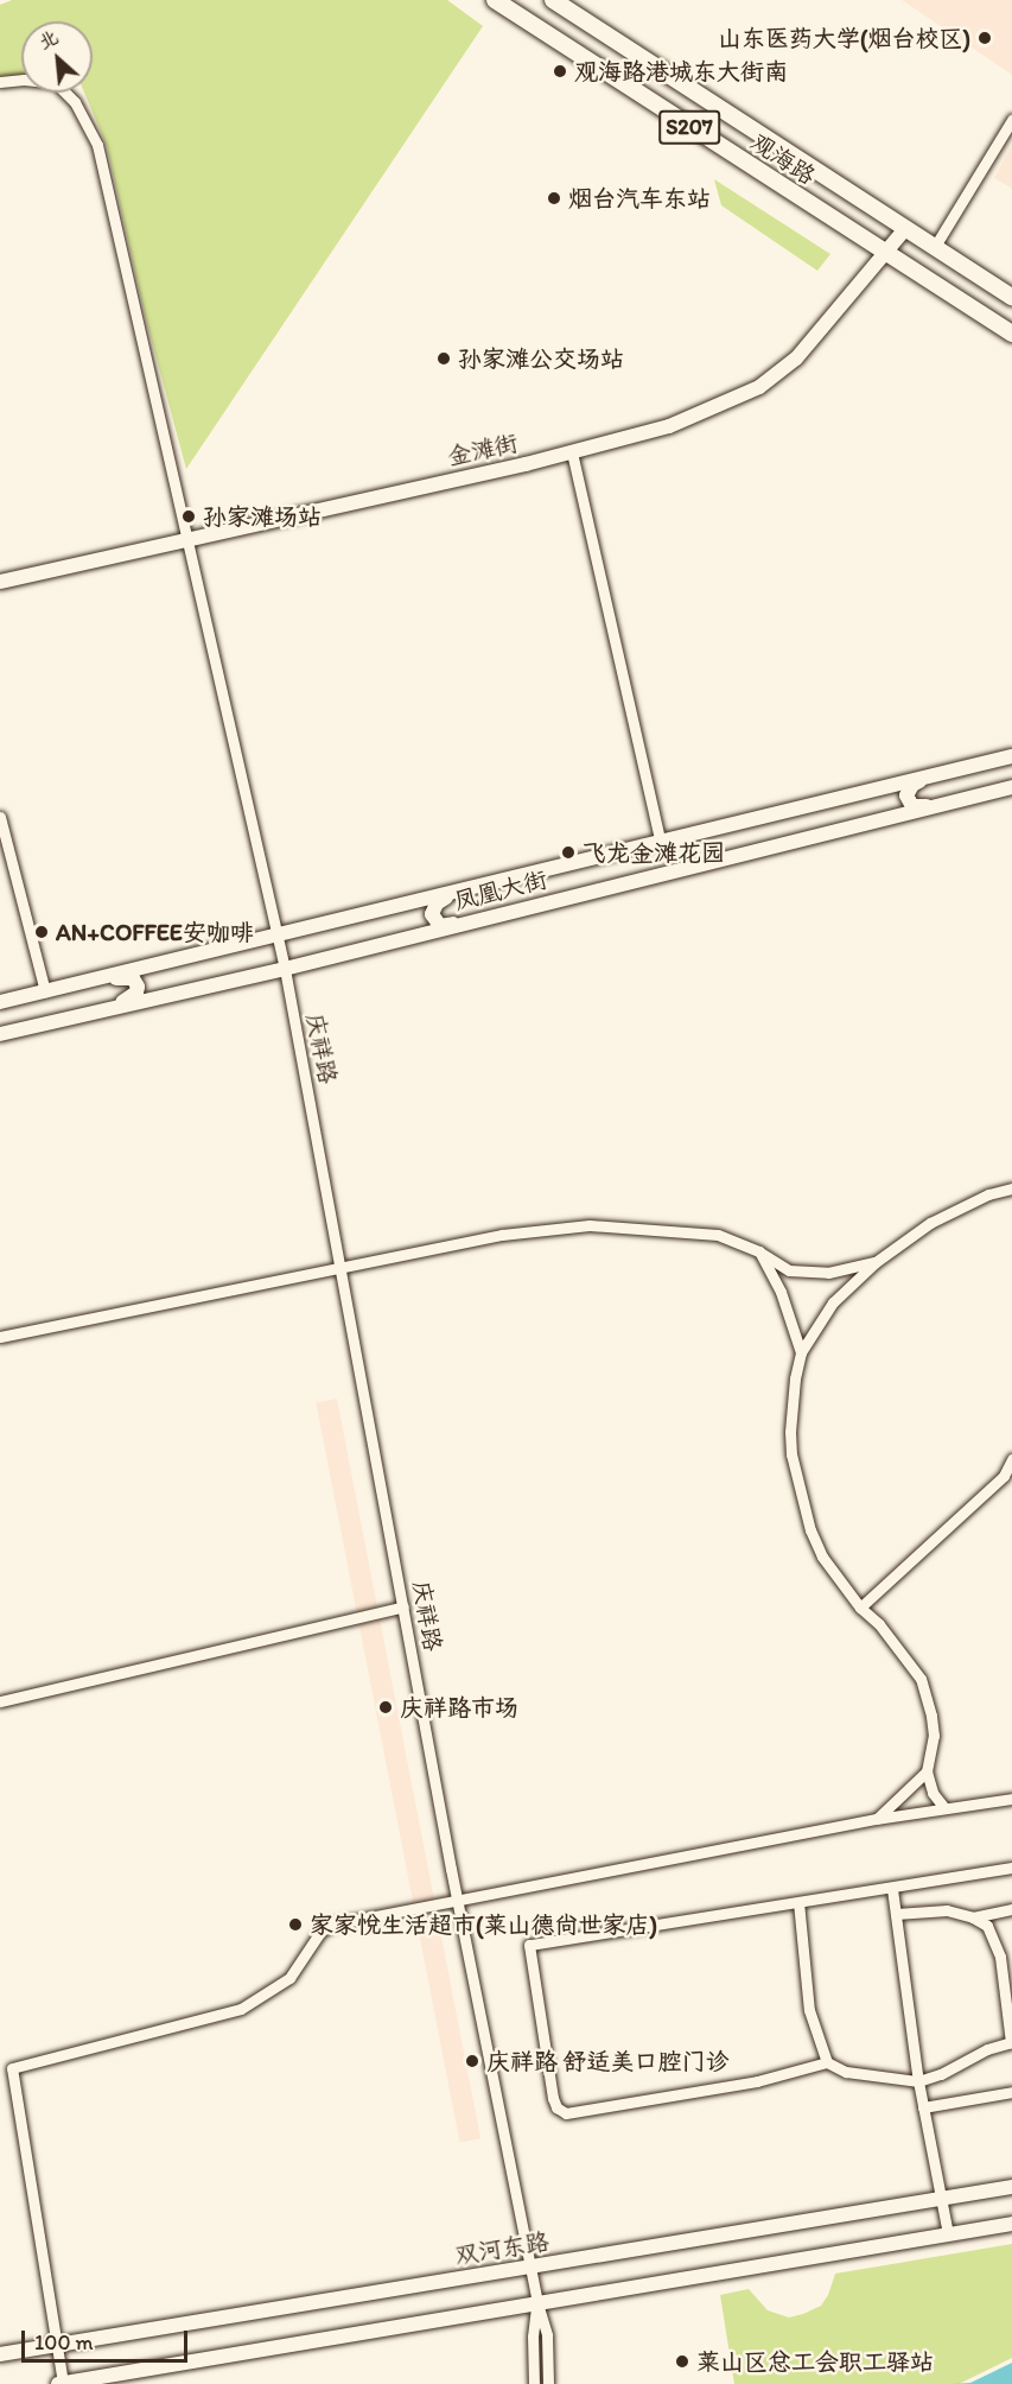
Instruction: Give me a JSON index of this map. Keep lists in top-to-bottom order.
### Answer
{
  "streets": {
    "main road": ["S207", "观海路"],
    "street": [
      "金滩街",
      "凤凰大街",
      "庆祥路",
      "双河东路"
    ]
  },
  "crossings": [
    ["观海路", "金滩街"],
    ["金滩街", "庆祥路"],
    ["凤凰大街", "庆祥路"],
    ["庆祥路", "双河东路"]
  ],
  "places": [
    "山东医药大学(烟台校区)",
    "观海路港城东大街南",
    "烟台汽车东站",
    "孙家滩公交场站",
    "孙家滩场站",
    "飞龙金滩花园",
    "AN+COFFEE安咖啡",
    "庆祥路市场",
    "家家悦生活超市(莱山德尚世家店)",
    "庆祥路 舒适美口腔门诊",
    "莱山区总工会职工驿站"
  ],
  "scale_bar": "100 m",
  "north": "top left"
}
